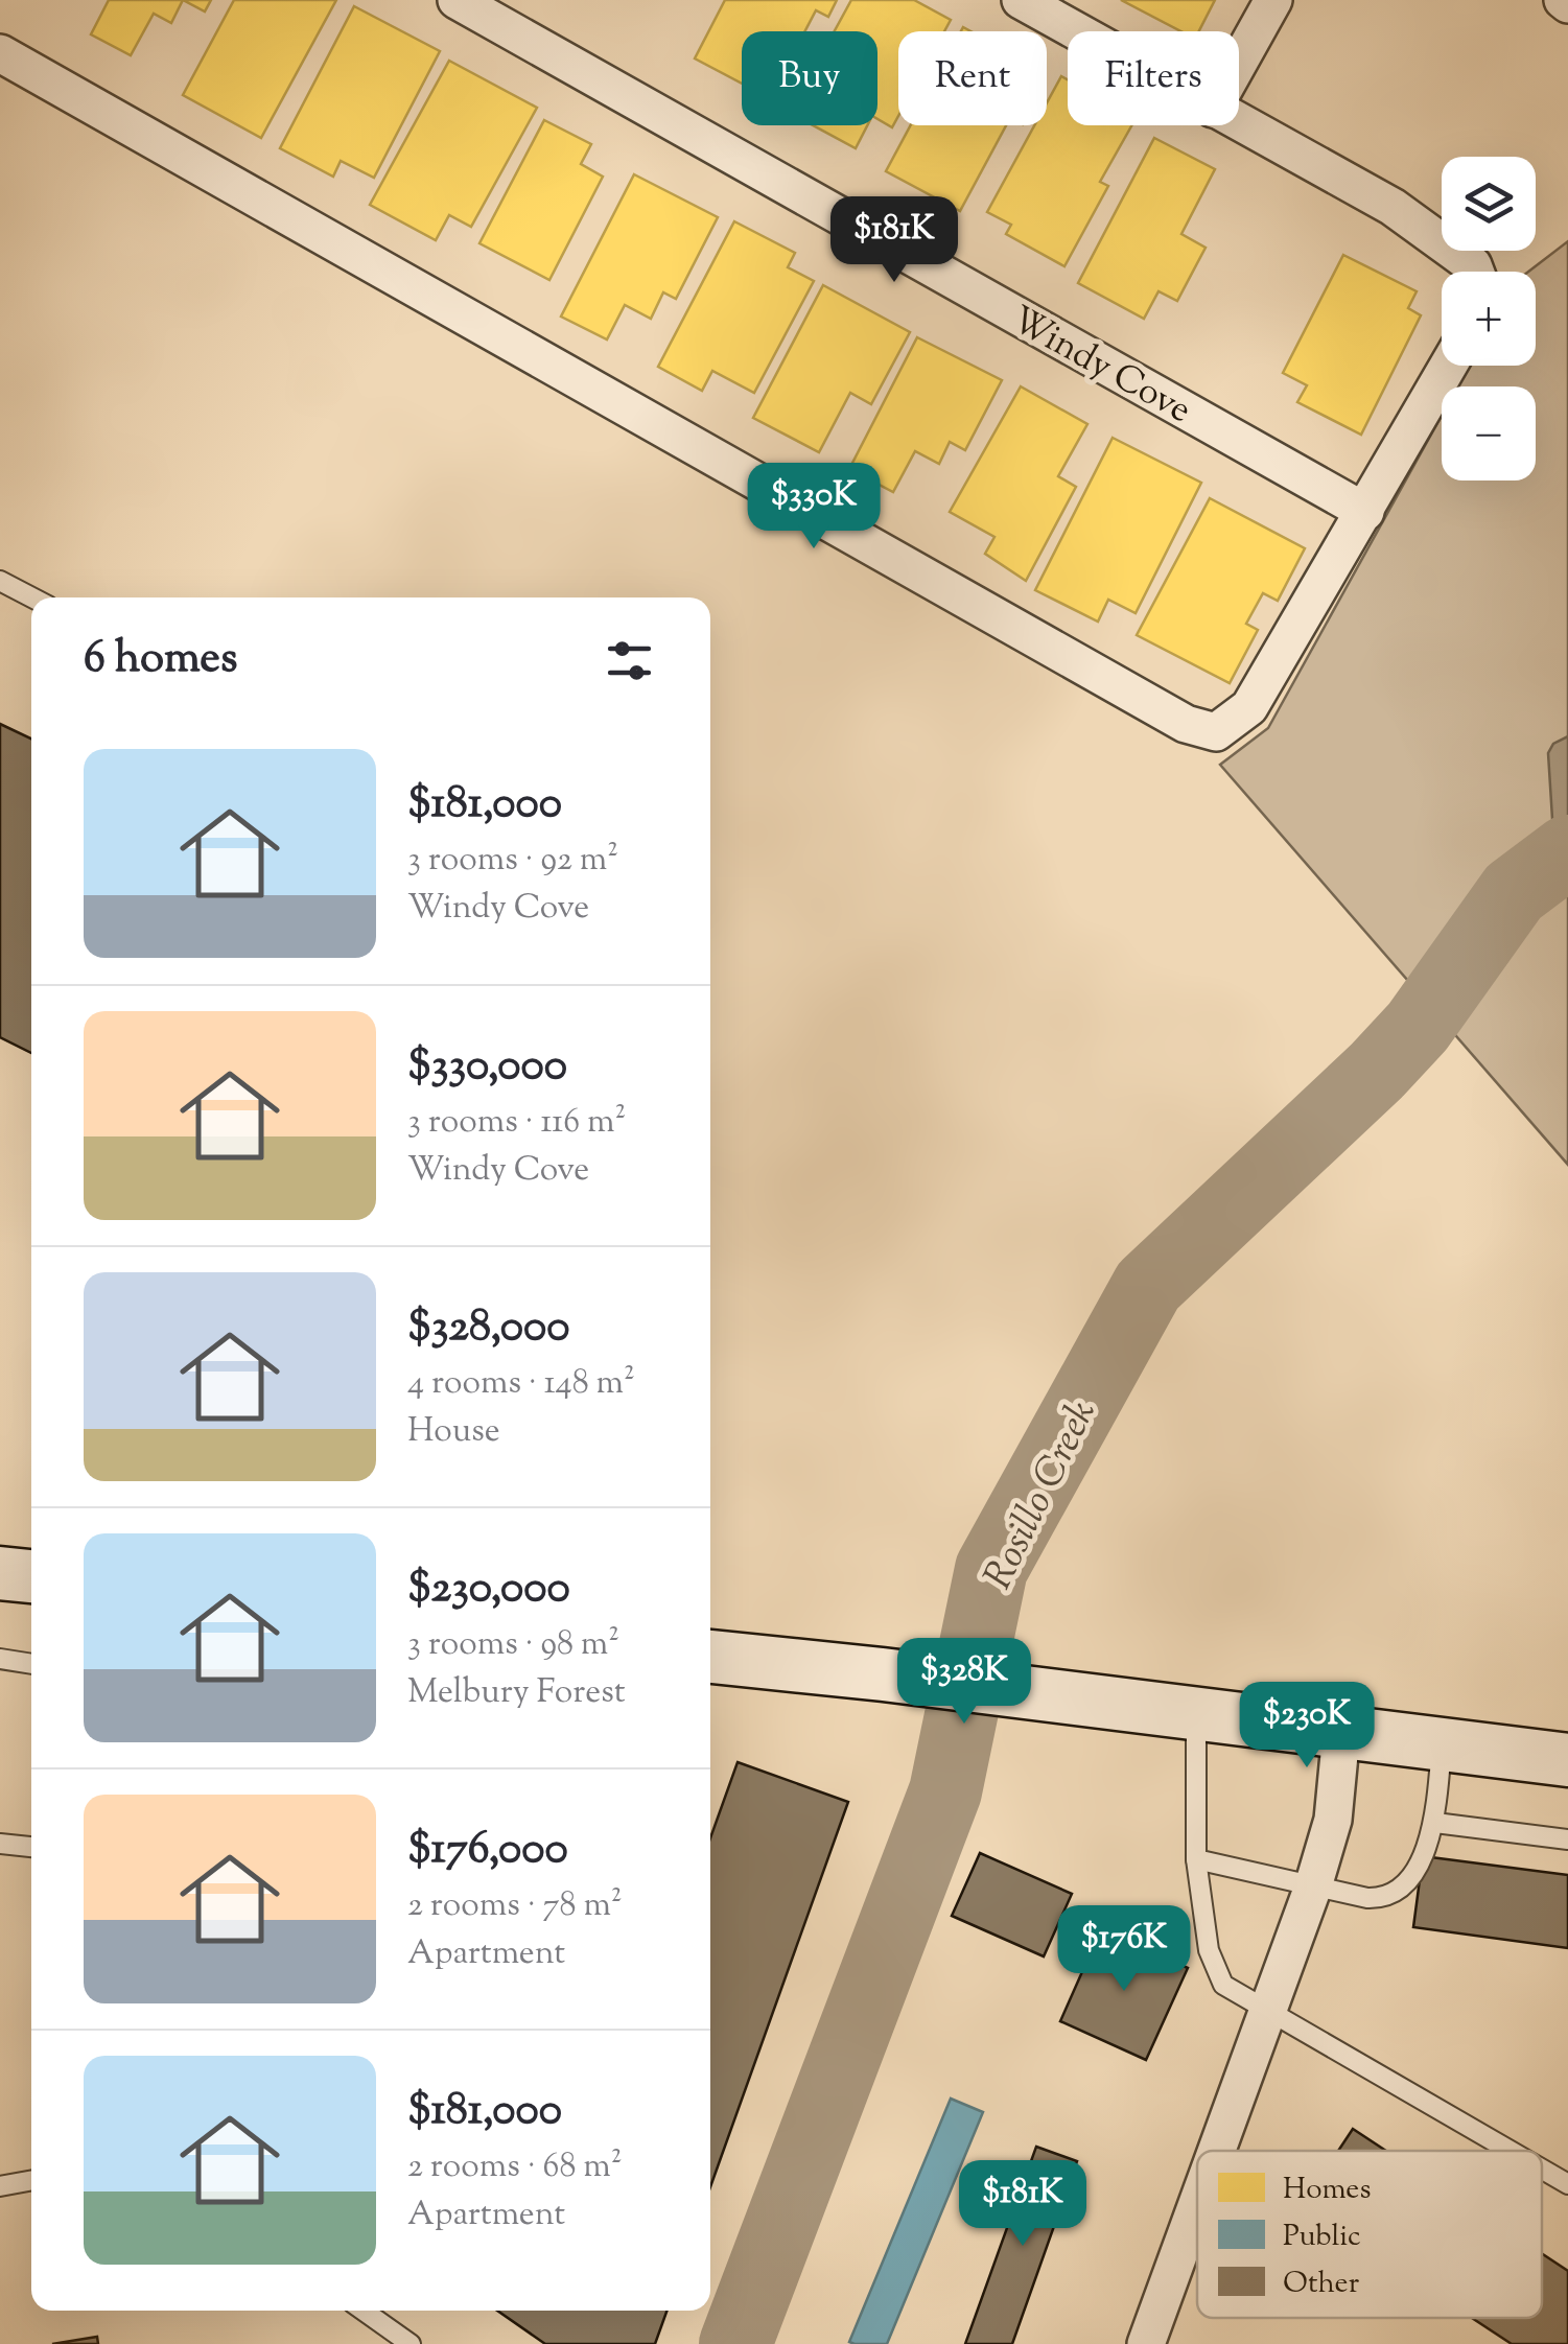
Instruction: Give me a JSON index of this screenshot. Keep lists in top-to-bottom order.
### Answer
{
  "streets": {
    "street": ["Windy Cove"]
  },
  "water": ["Rosillo Creek"],
  "legend": ["Homes", "Public", "Other"],
  "page": {
    "chip": ["Buy", "Rent", "Filters"],
    "map_buttons": ["+", "−"],
    "price": [
      "$181K",
      "$330K",
      "$328K",
      "$230K",
      "$176K",
      "$181K"
    ],
    "heading": "6 homes",
    "list": [
      {
        "name": "$181,000",
        "note": "3 rooms · 92 m² · Windy Cove"
      },
      {
        "name": "$330,000",
        "note": "3 rooms · 116 m² · Windy Cove"
      },
      {
        "name": "$328,000",
        "note": "4 rooms · 148 m² · House"
      },
      {
        "name": "$230,000",
        "note": "3 rooms · 98 m² · Melbury Forest"
      },
      {
        "name": "$176,000",
        "note": "2 rooms · 78 m² · Apartment"
      },
      {
        "name": "$181,000",
        "note": "2 rooms · 68 m² · Apartment"
      }
    ]
  }
}
